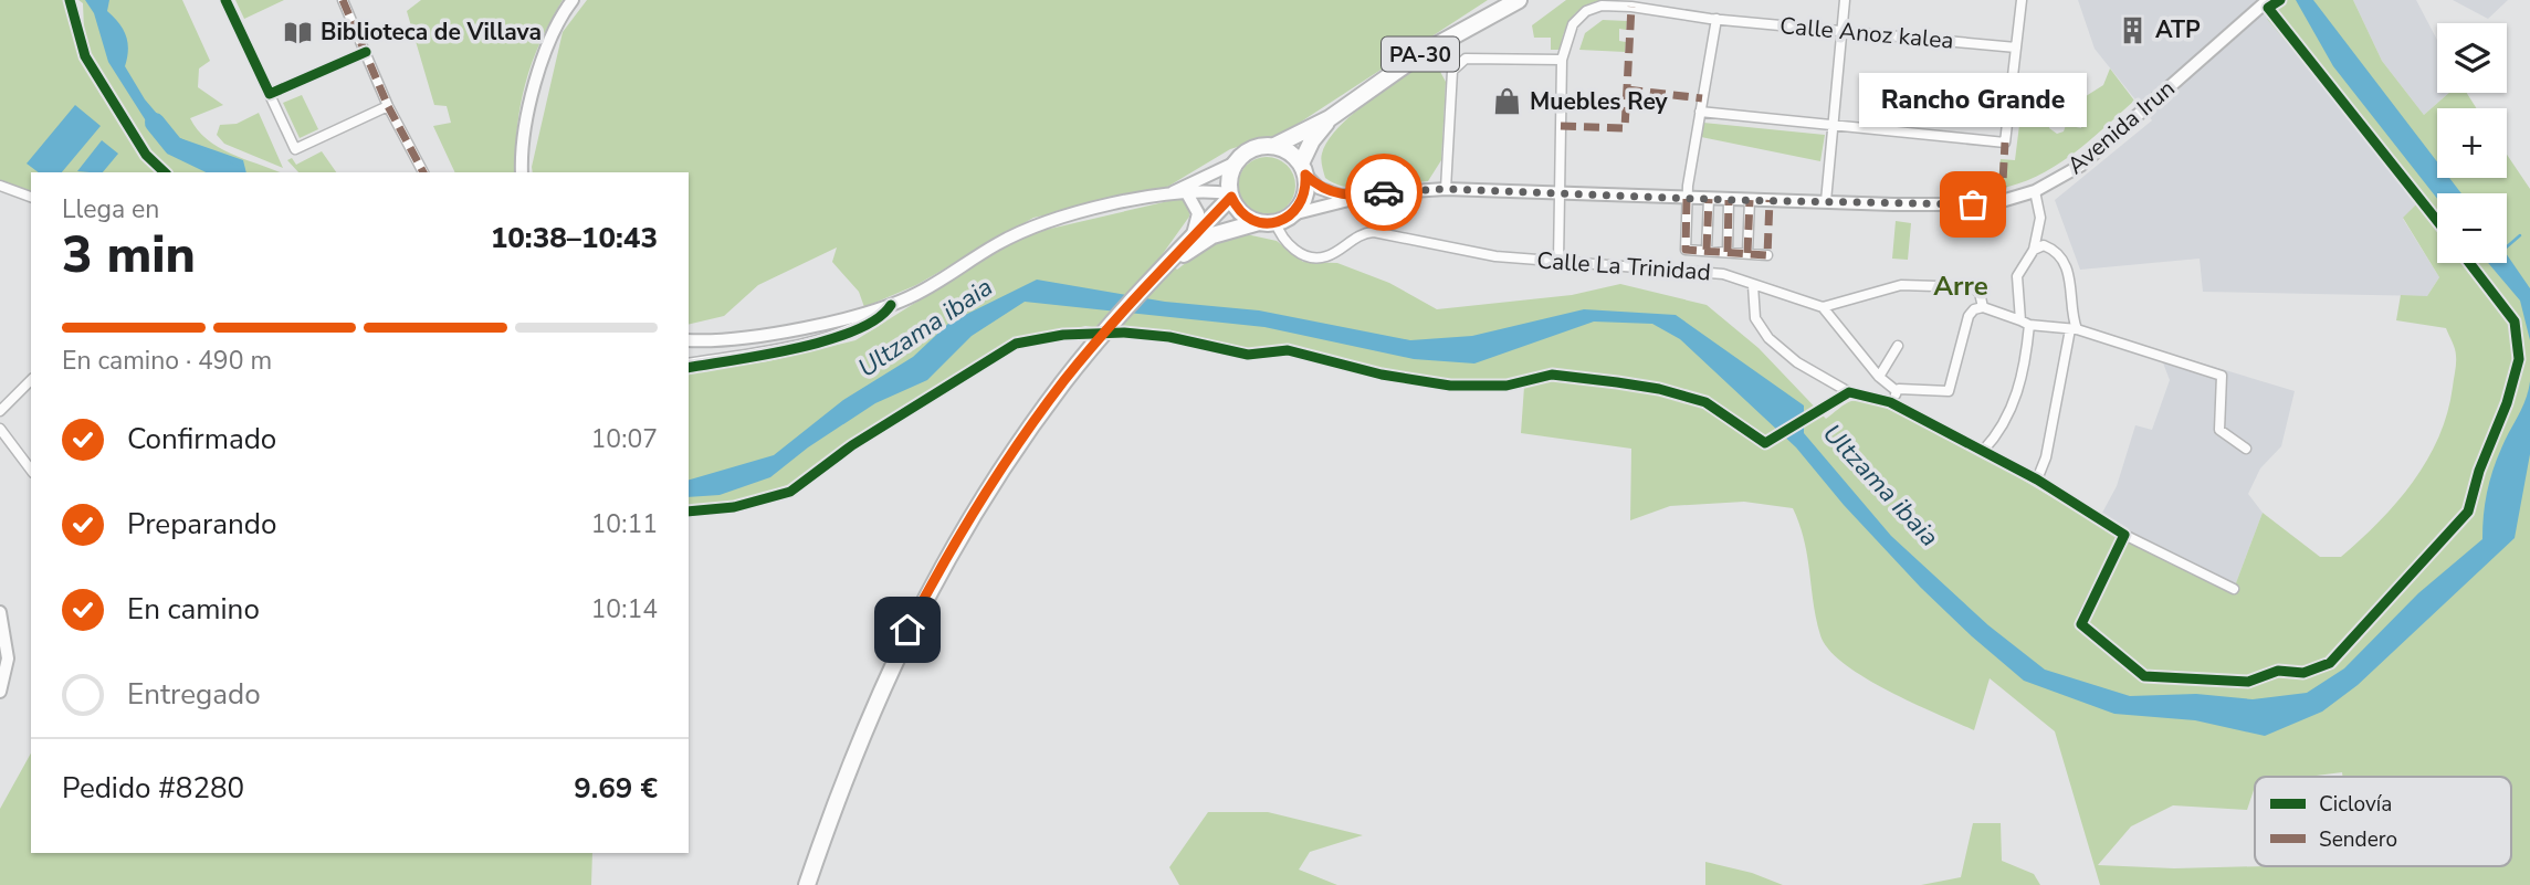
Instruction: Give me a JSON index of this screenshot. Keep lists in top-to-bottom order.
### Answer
{
  "streets": {
    "highway": ["PA-30"],
    "street": ["Calle Anoz kalea", "Avenida Irun", "Calle La Trinidad"]
  },
  "crossings": [
    ["Calle Anoz kalea", "Avenida Irun"],
    ["Calle Anoz kalea", "Calle La Trinidad"],
    ["PA-30", "Calle La Trinidad"]
  ],
  "districts": ["Arre"],
  "water": ["Ultzama ibaia"],
  "places": {
    "building": ["ATP"],
    "library": ["Biblioteca de Villava"],
    "shop": ["Muebles Rey"],
    "other": ["Rancho Grande"]
  },
  "legend": ["Ciclovía", "Sendero"],
  "page": {
    "map_buttons": ["+", "−"],
    "bubble": "Rancho Grande",
    "heading": ["3 min", "Llega en", "10:38–10:43"],
    "panel": ["Pedido #8280", "9.69 €"],
    "bar": "En camino · 490 m",
    "list": [
      ["Confirmado", "10:07"],
      ["Preparando", "10:11"],
      ["En camino", "10:14"],
      "Entregado"
    ]
  }
}
